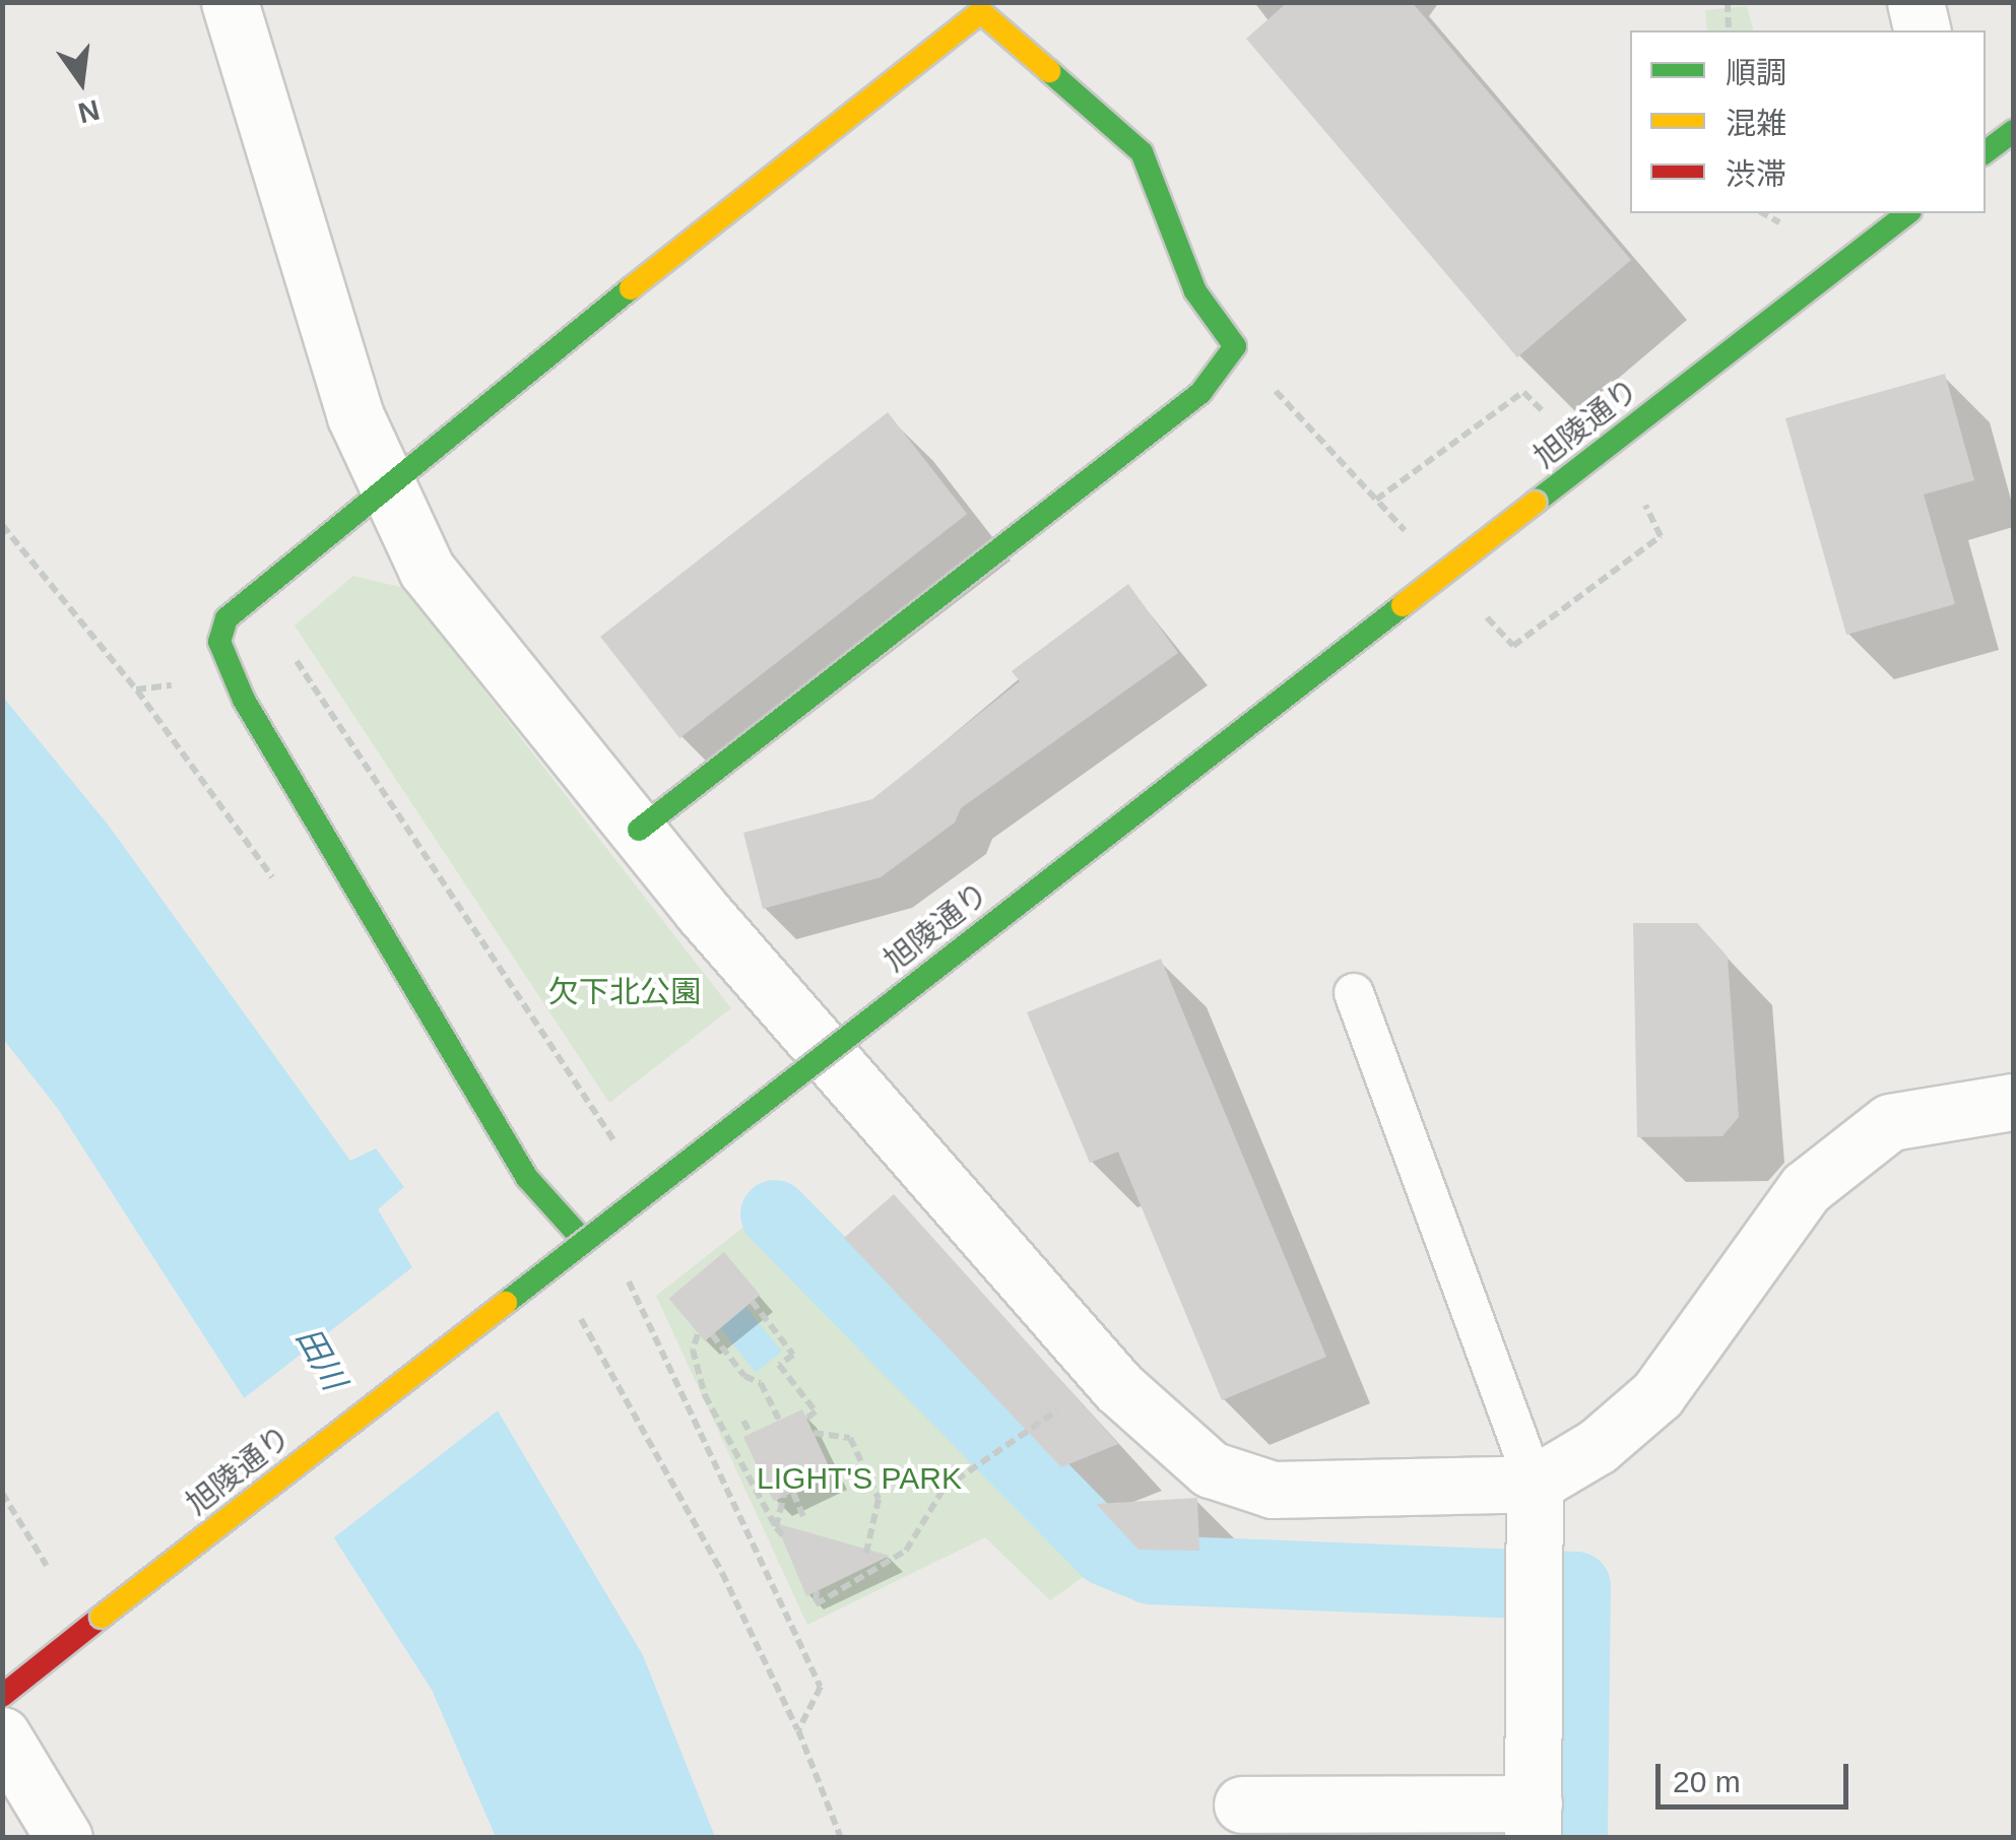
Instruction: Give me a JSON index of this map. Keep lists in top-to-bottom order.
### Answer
{
  "streets": {
    "street": ["旭陵通り"]
  },
  "water": ["田川"],
  "parks": ["欠下北公園", "LIGHT'S PARK"],
  "legend": ["順調", "混雑", "渋滞"],
  "scale_bar": "20 m",
  "north": "bottom"
}
